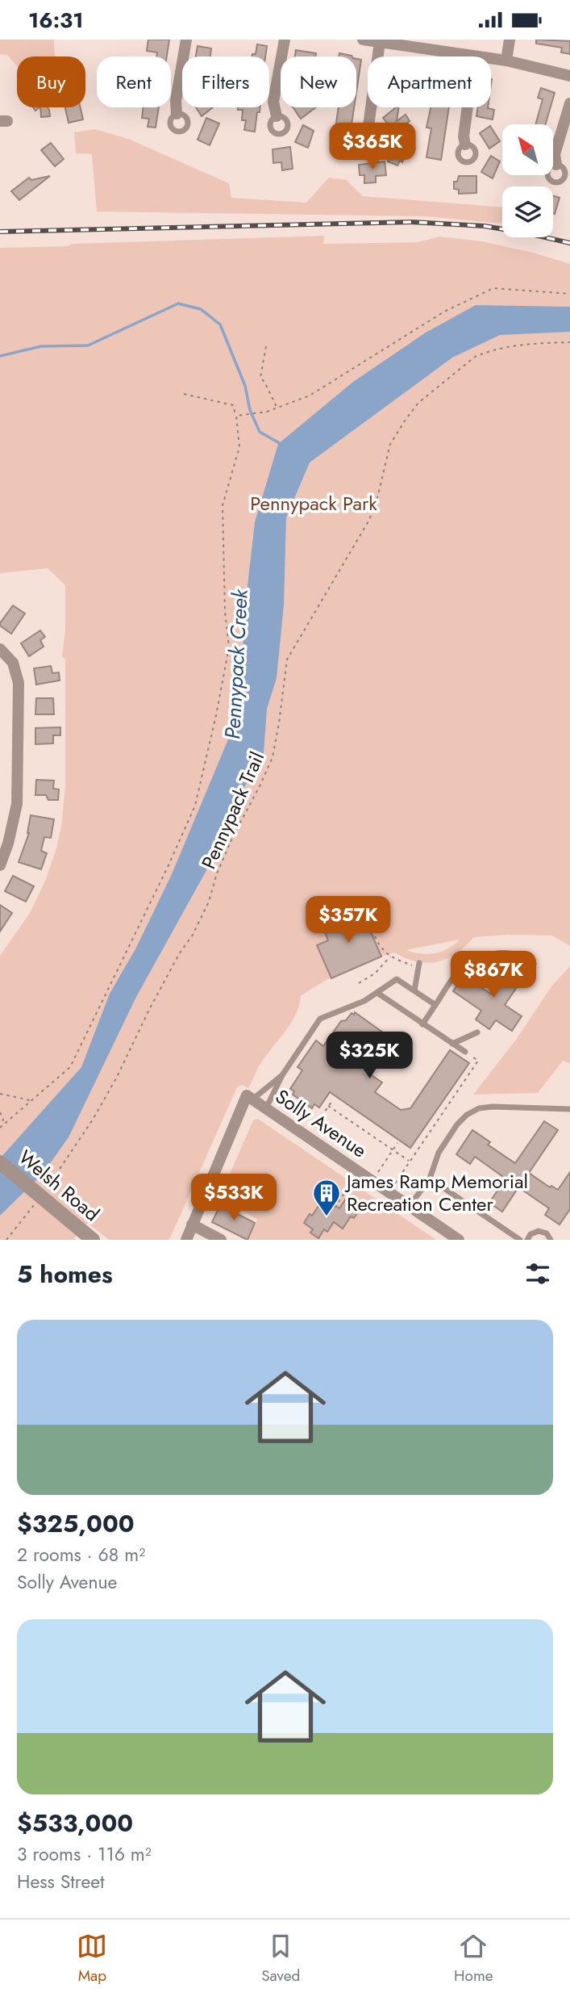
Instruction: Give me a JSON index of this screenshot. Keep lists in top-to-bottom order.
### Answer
{
  "streets": {
    "street": ["Solly Avenue", "Welsh Road"],
    "path": ["Pennypack Trail"]
  },
  "water": ["Pennypack Creek"],
  "parks": ["Pennypack Park"],
  "places": {
    "building": ["James Ramp Memorial Recreation Center"]
  },
  "north": "top left",
  "page": {
    "status": "16:31",
    "chip": [
      "Buy",
      "Rent",
      "Filters",
      "New",
      "Apartment"
    ],
    "price": [
      "$365K",
      "$357K",
      "$867K",
      "$325K",
      "$533K"
    ],
    "heading": "5 homes",
    "list": [
      {
        "name": "$325,000",
        "note": "2 rooms · 68 m² · Solly Avenue"
      },
      {
        "name": "$533,000",
        "note": "3 rooms · 116 m² · Hess Street"
      }
    ],
    "tabs": ["Map", "Saved", "Home"]
  }
}
